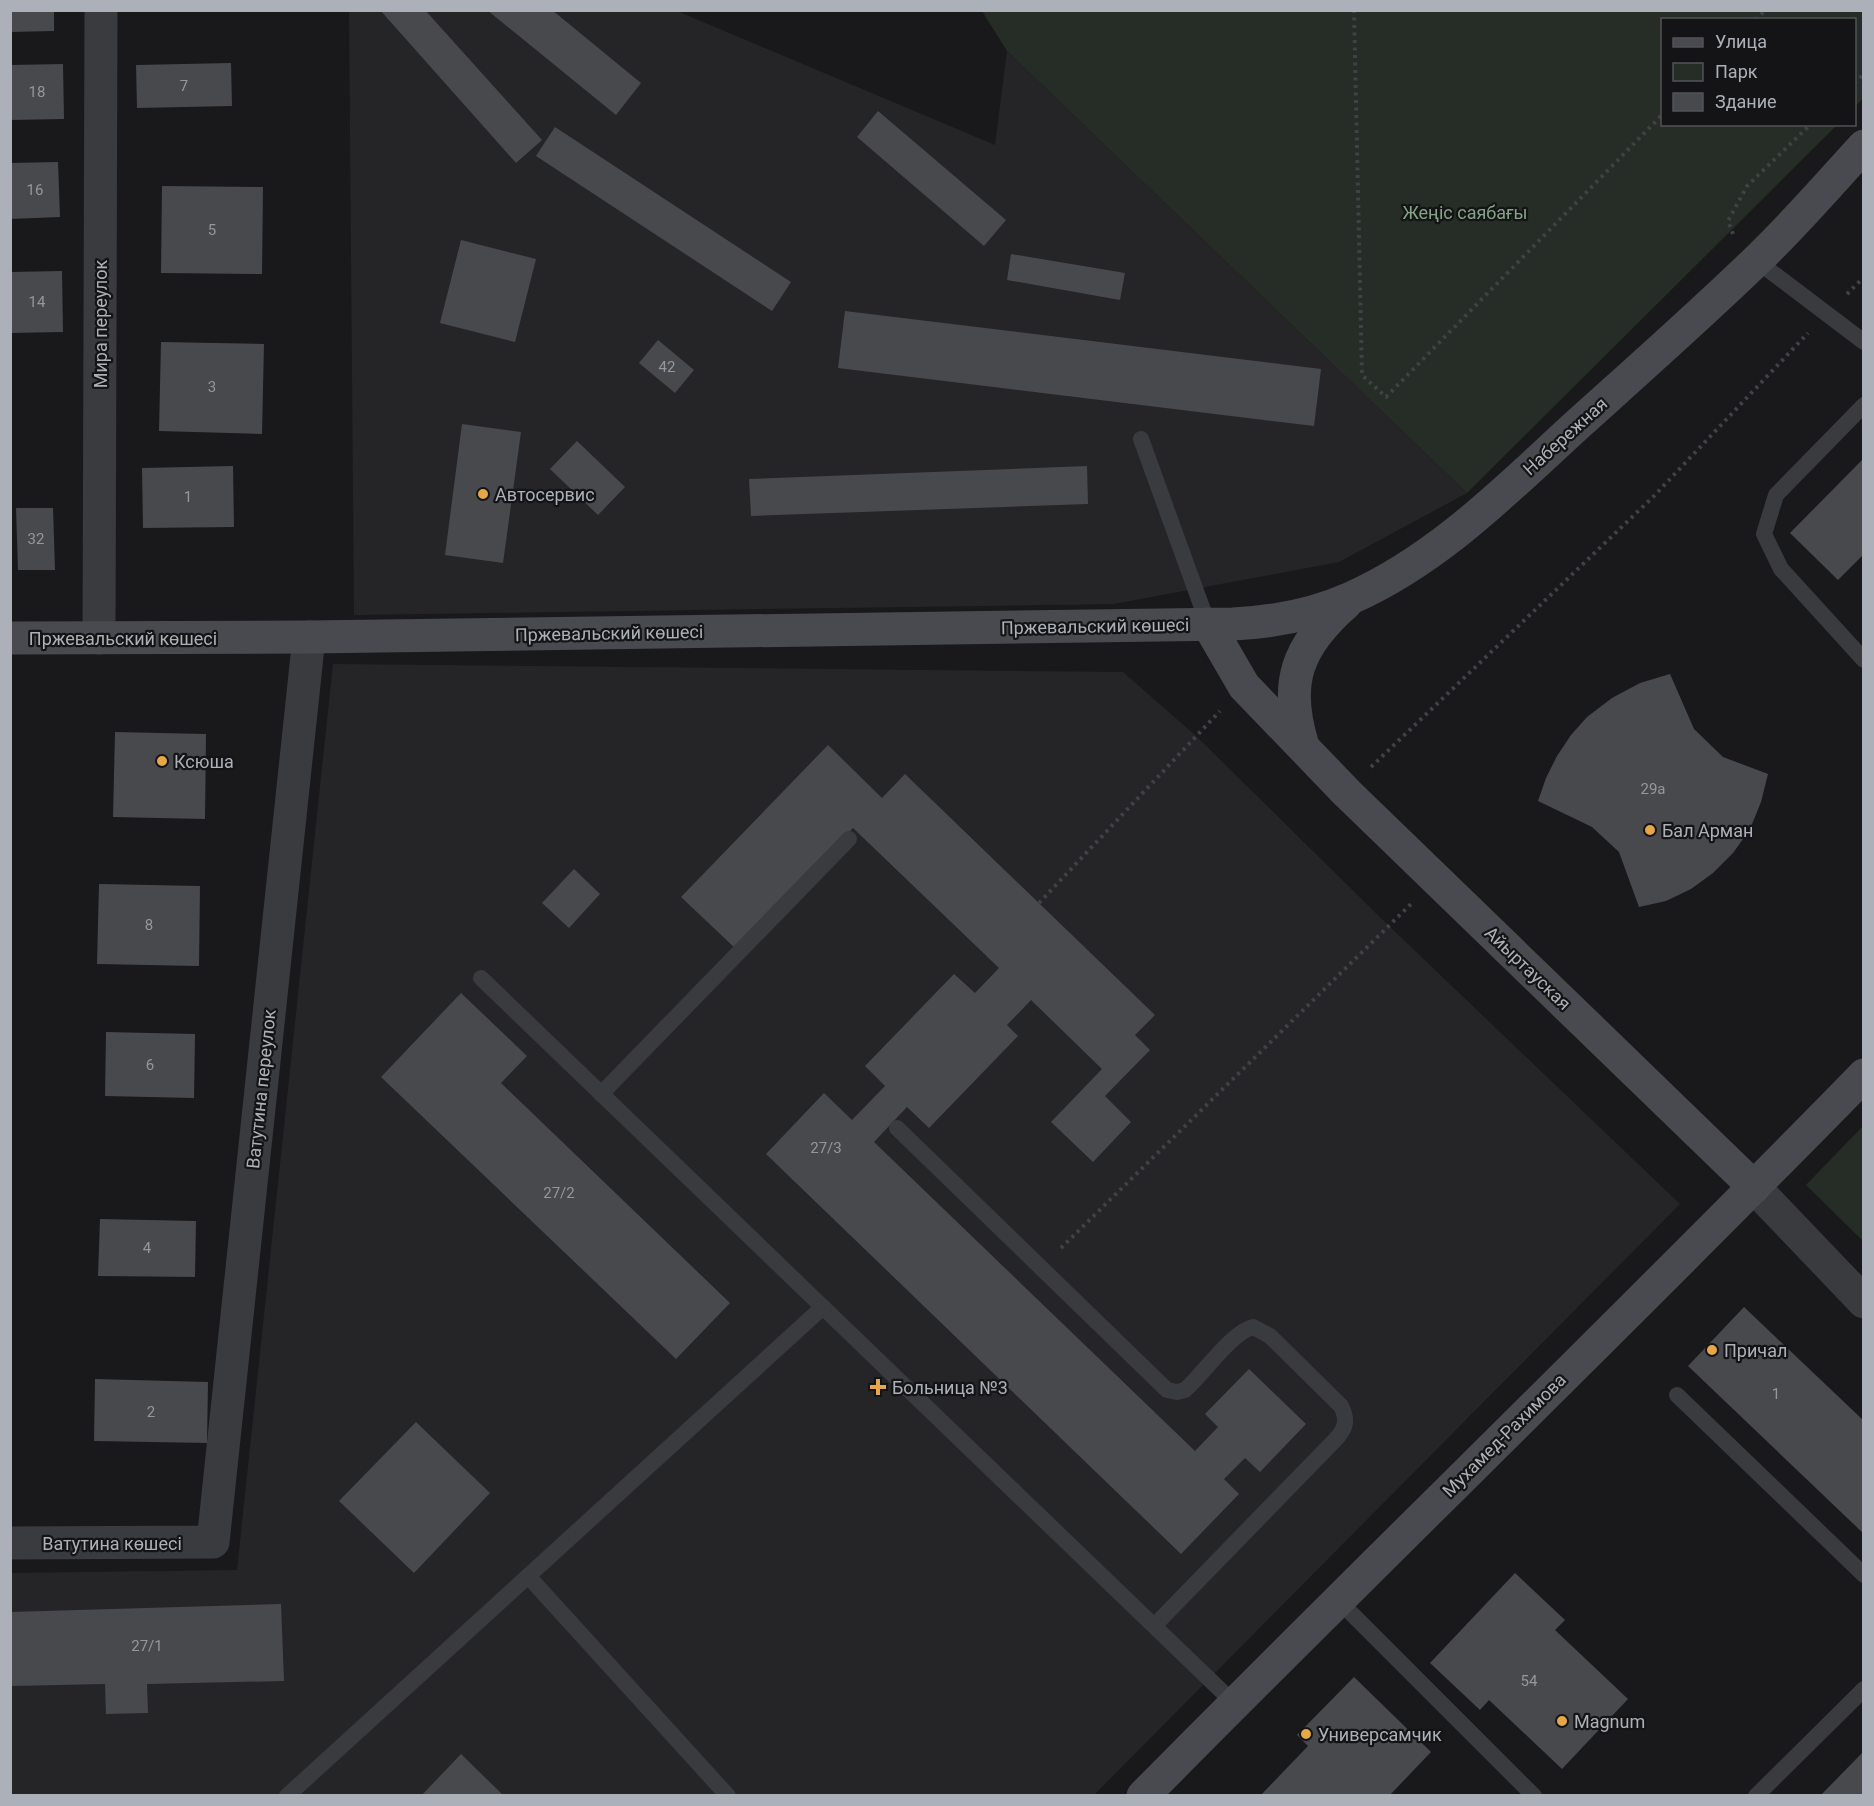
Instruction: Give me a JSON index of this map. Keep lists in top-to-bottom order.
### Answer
{
  "streets": {
    "street": [
      "Мира переулок",
      "Набережная",
      "Пржевальский көшесі",
      "Айыртауская",
      "Ватутина переулок",
      "Мухамед-Рахимова",
      "Ватутина көшесі"
    ]
  },
  "crossings": [
    ["Мира переулок", "Пржевальский көшесі"],
    ["Набережная", "Пржевальский көшесі"],
    ["Набережная", "Айыртауская"],
    ["Пржевальский көшесі", "Айыртауская"],
    ["Пржевальский көшесі", "Ватутина переулок"],
    ["Айыртауская", "Мухамед-Рахимова"],
    ["Ватутина переулок", "Ватутина көшесі"]
  ],
  "parks": ["Жеңіс саябағы"],
  "places": {
    "other": [
      "Автосервис",
      "Ксюша",
      "Бал Арман",
      "Причал",
      "Magnum",
      "Универсамчик"
    ],
    "health": ["Больница №3"]
  },
  "house_numbers": [
    "7",
    "18",
    "16",
    "5",
    "14",
    "42",
    "3",
    "1",
    "32",
    "29а",
    "8",
    "6",
    "27/3",
    "27/2",
    "4",
    "1",
    "2",
    "27/1",
    "54"
  ],
  "legend": ["Улица", "Парк", "Здание"]
}
